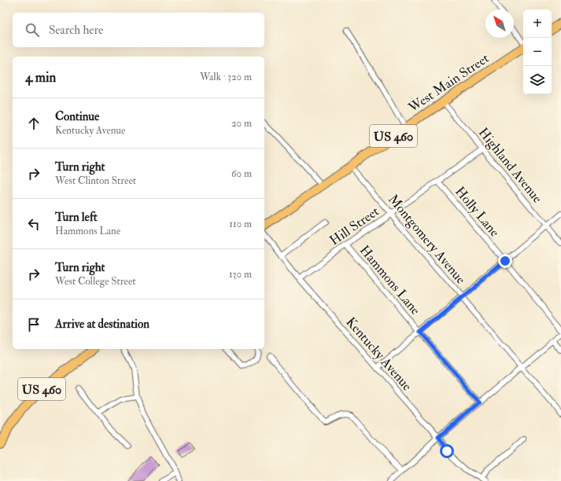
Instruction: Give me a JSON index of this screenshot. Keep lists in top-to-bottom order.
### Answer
{
  "streets": {
    "main road": ["West Main Street", "US 460"],
    "street": [
      "Highland Avenue",
      "Holly Lane",
      "Hill Street",
      "Montgomery Avenue",
      "Hammons Lane",
      "Kentucky Avenue"
    ]
  },
  "crossings": [
    ["West Main Street", "Highland Avenue"],
    ["West Main Street", "Montgomery Avenue"],
    ["Highland Avenue", "Hill Street"],
    ["Holly Lane", "Hill Street"],
    ["Hill Street", "Montgomery Avenue"],
    ["Hill Street", "Hammons Lane"],
    ["Hill Street", "Kentucky Avenue"]
  ],
  "north": "top left",
  "page": {
    "map_buttons": ["+", "−"],
    "search": "Search here",
    "heading": ["4 min", "Walk · 320 m"],
    "list": [
      ["Continue", "Kentucky Avenue", "20 m"],
      ["Turn right", "West Clinton Street", "60 m"],
      ["Turn left", "Hammons Lane", "110 m"],
      ["Turn right", "West College Street", "130 m"],
      "Arrive at destination"
    ]
  }
}
